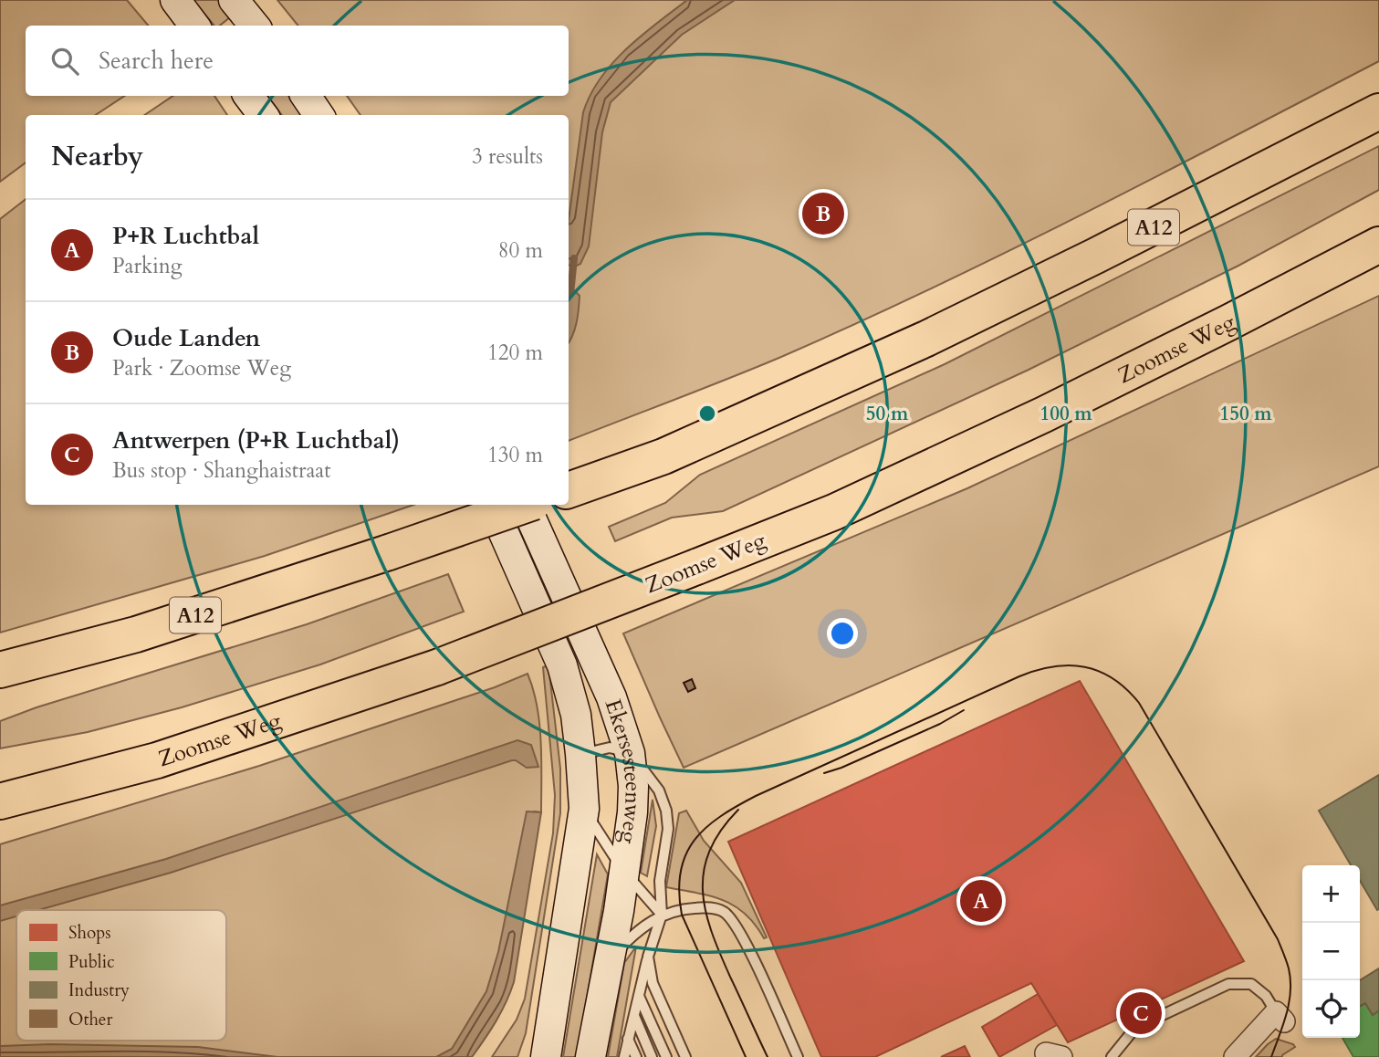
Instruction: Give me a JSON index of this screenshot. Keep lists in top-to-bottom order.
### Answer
{
  "streets": {
    "highway": ["A12", "Zoomse Weg"],
    "main road": ["Ekersesteenweg"]
  },
  "legend": [
    "Shops",
    "Public",
    "Industry",
    "Other"
  ],
  "page": {
    "search": "Search here",
    "heading": ["Nearby", "3 results"],
    "pins": ["B", "A", "C"],
    "list": [
      {
        "mark": "A",
        "name": "P+R Luchtbal",
        "note": "Parking",
        "value": "80 m"
      },
      {
        "mark": "B",
        "name": "Oude Landen",
        "note": "Park · Zoomse Weg",
        "value": "120 m"
      },
      {
        "mark": "C",
        "name": "Antwerpen (P+R Luchtbal)",
        "note": "Bus stop · Shanghaistraat",
        "value": "130 m"
      }
    ],
    "map_buttons": ["+", "−"]
  },
  "rings": ["50 m", "100 m", "150 m"]
}
